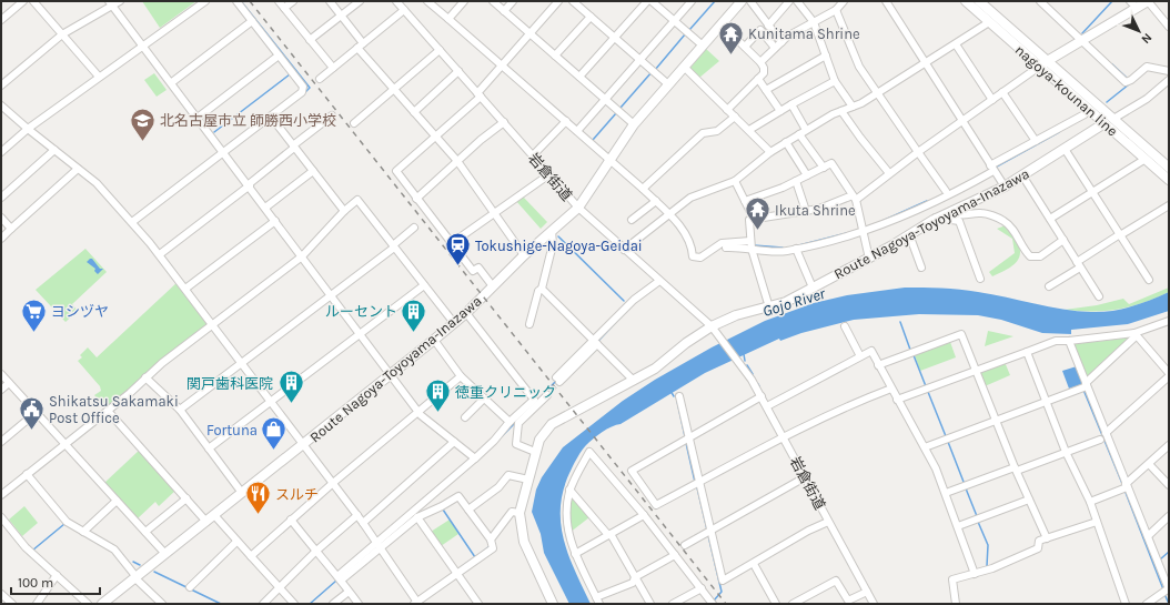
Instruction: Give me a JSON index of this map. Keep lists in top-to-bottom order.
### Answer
{
  "streets": {
    "main road": ["nagoya-kounan line", "Route Nagoya-Toyoyama-Inazawa"],
    "street": ["岩倉街道"]
  },
  "crossings": [
    ["nagoya-kounan line", "Route Nagoya-Toyoyama-Inazawa"],
    ["岩倉街道", "Route Nagoya-Toyoyama-Inazawa"]
  ],
  "water": ["Gojo River"],
  "places": {
    "temple": ["Kunitama Shrine", "Ikuta Shrine"],
    "school or university": ["北名古屋市立 師勝西小学校"],
    "station": ["Tokushige-Nagoya-Geidai"],
    "supermarket": ["ヨシヅヤ"],
    "building": ["ルーセント", "関戸歯科医院", "徳重クリニック"],
    "public building": ["Shikatsu Sakamaki Post Office"],
    "shop": ["Fortuna"],
    "restaurant": ["スルチ"]
  },
  "scale_bar": "100 m",
  "north": "bottom right"
}
